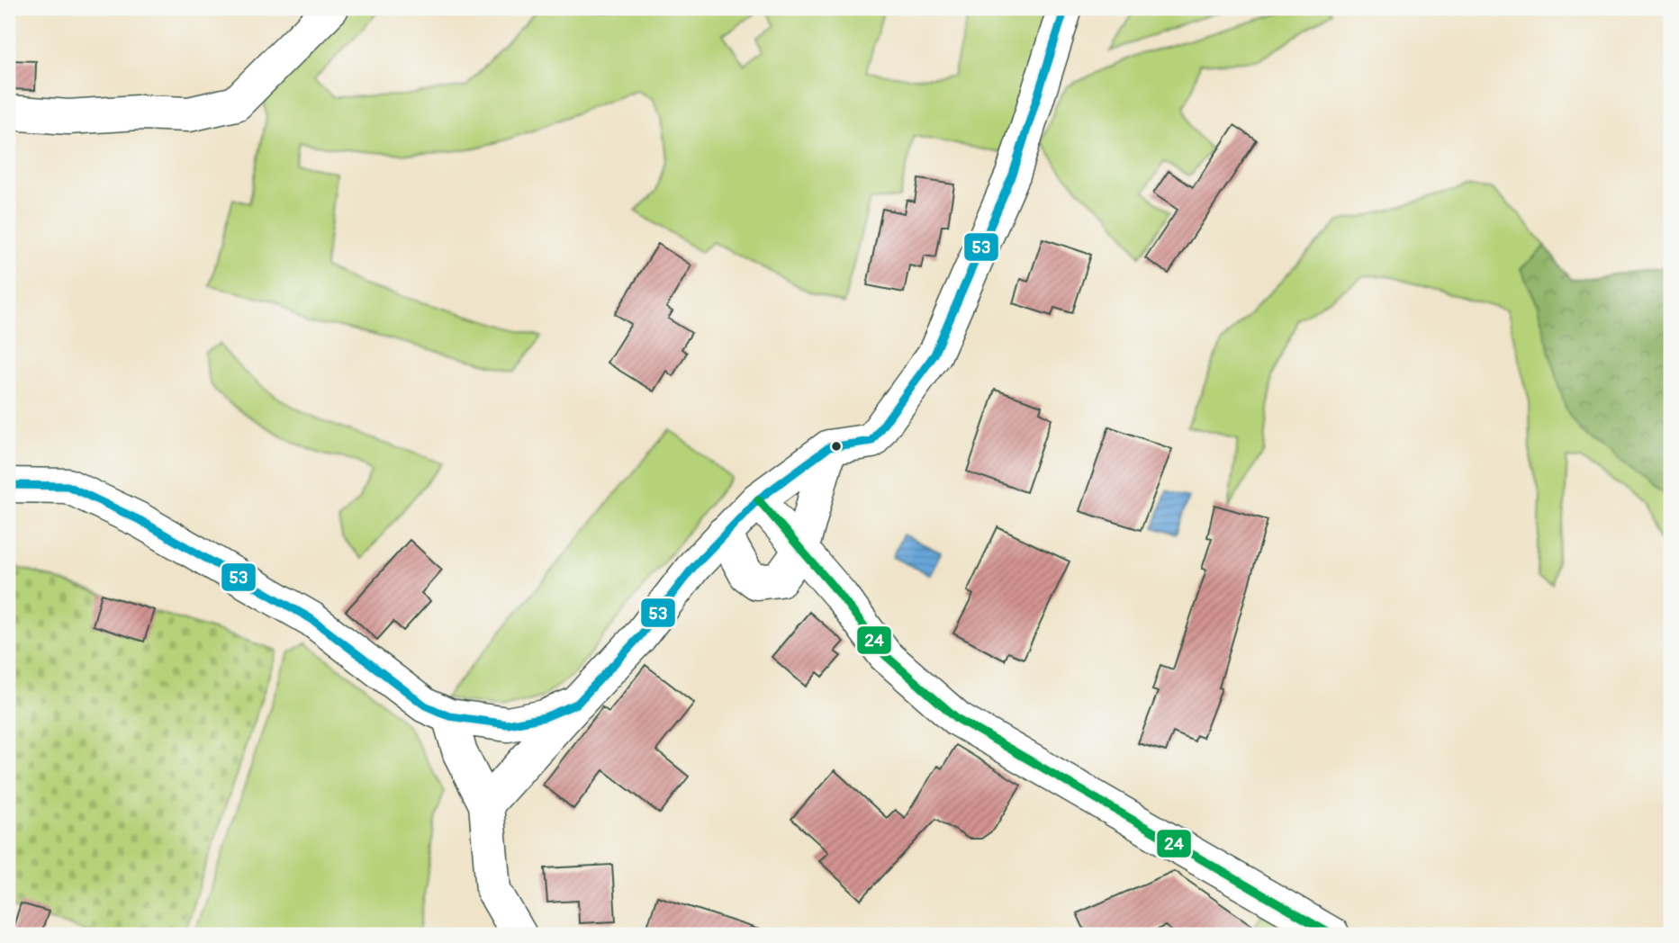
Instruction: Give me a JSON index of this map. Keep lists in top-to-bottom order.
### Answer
{
  "lines": ["transit line 53", "transit line 24"]
}
